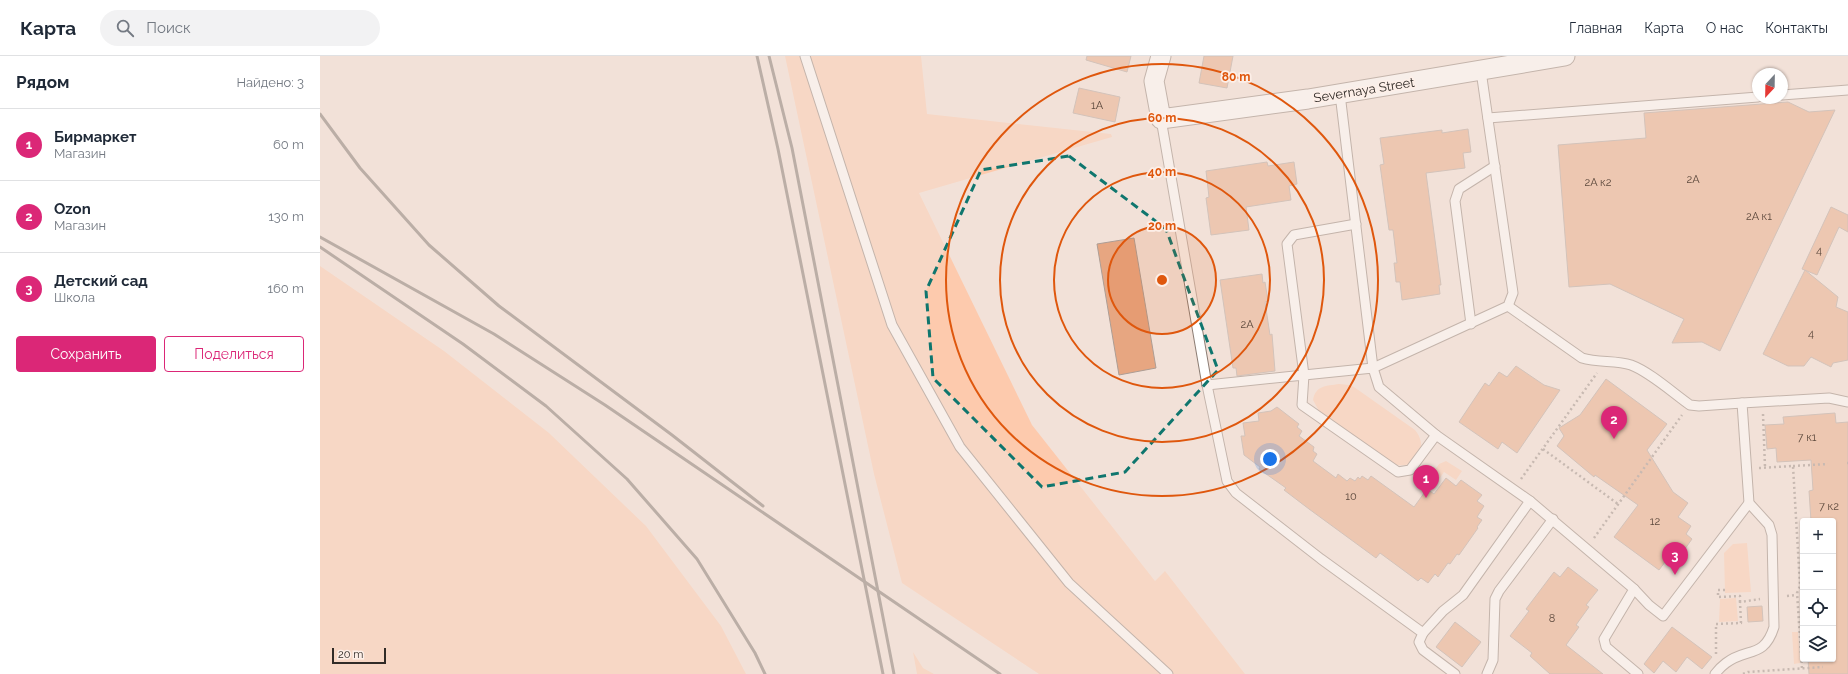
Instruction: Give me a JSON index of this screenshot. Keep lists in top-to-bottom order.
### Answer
{
  "streets": {
    "street": ["Severnaya Street"]
  },
  "house_numbers": [
    "1А",
    "2А",
    "2А к2",
    "2А к1",
    "4",
    "2А",
    "4",
    "7 к1",
    "10",
    "7 к2",
    "12",
    "8"
  ],
  "scale_bar": "20 m",
  "north": "bottom",
  "page": {
    "header": "Карта",
    "search": "Поиск",
    "nav": [
      "Главная",
      "Карта",
      "О нас",
      "Контакты"
    ],
    "heading": ["Рядом", "Найдено: 3"],
    "list": [
      {
        "mark": "1",
        "name": "Бирмаркет",
        "note": "Магазин",
        "value": "60 m"
      },
      {
        "mark": "2",
        "name": "Ozon",
        "note": "Магазин",
        "value": "130 m"
      },
      {
        "mark": "3",
        "name": "Детский сад",
        "note": "Школа",
        "value": "160 m"
      }
    ],
    "buttons": ["Сохранить", "Поделиться"],
    "pins": ["2", "1", "3"],
    "map_buttons": ["+", "−"],
    "scale": "20 m"
  },
  "rings": [
    "80 m",
    "60 m",
    "40 m",
    "20 m"
  ]
}
